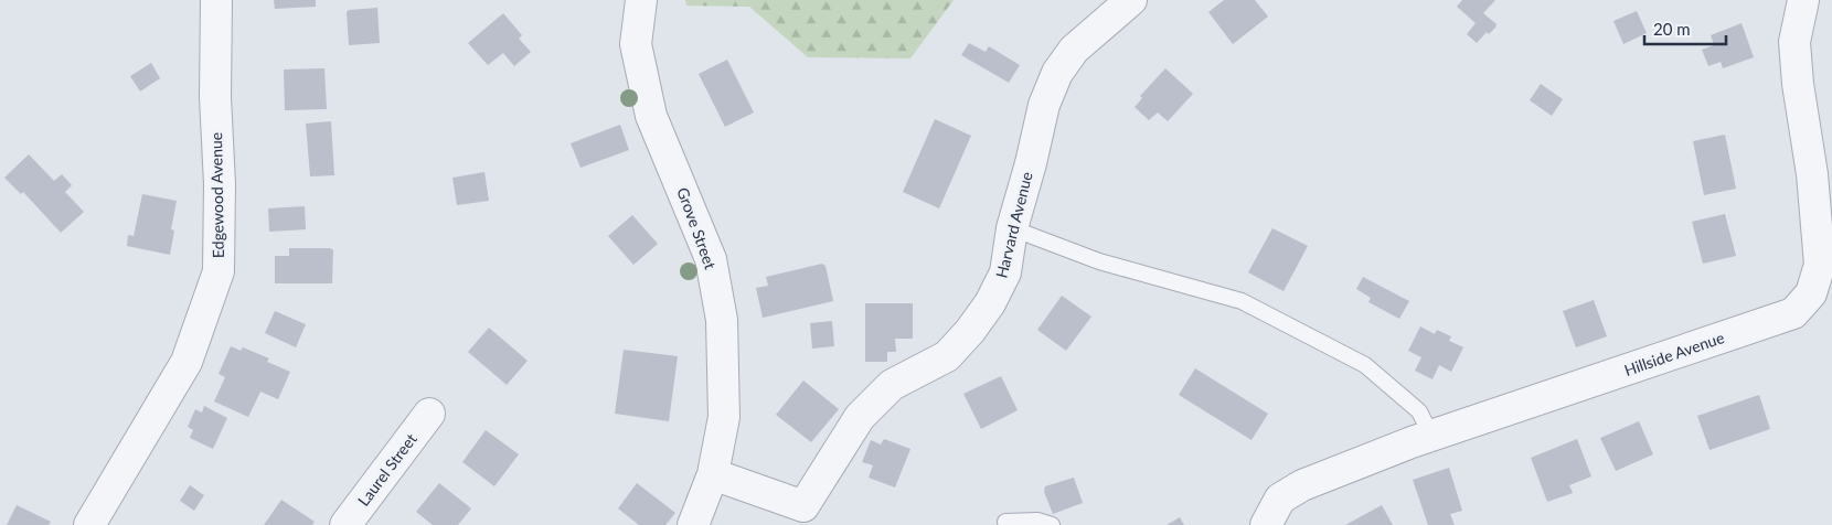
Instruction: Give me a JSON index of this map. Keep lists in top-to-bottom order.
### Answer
{
  "streets": {
    "street": [
      "Edgewood Avenue",
      "Harvard Avenue",
      "Grove Street",
      "Hillside Avenue",
      "Laurel Street"
    ]
  },
  "crossings": [
    ["Harvard Avenue", "Grove Street"]
  ],
  "scale_bar": "20 m"
}
